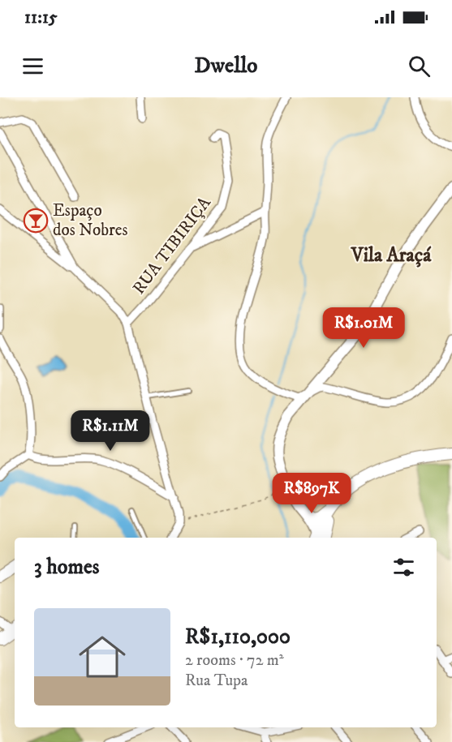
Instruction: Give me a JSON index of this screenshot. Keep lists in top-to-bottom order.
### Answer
{
  "streets": {
    "street": ["RUA TIBIRIÇA"]
  },
  "districts": ["Vila Araçá"],
  "places": {
    "bar": ["Espaço dos Nobres"]
  },
  "page": {
    "status": "11:15",
    "header": "Dwello",
    "price": ["R$1.01M", "R$1.11M", "R$897K"],
    "heading": "3 homes",
    "list": [
      {
        "name": "R$1,110,000",
        "note": "2 rooms · 72 m² · Rua Tupa"
      }
    ]
  }
}
